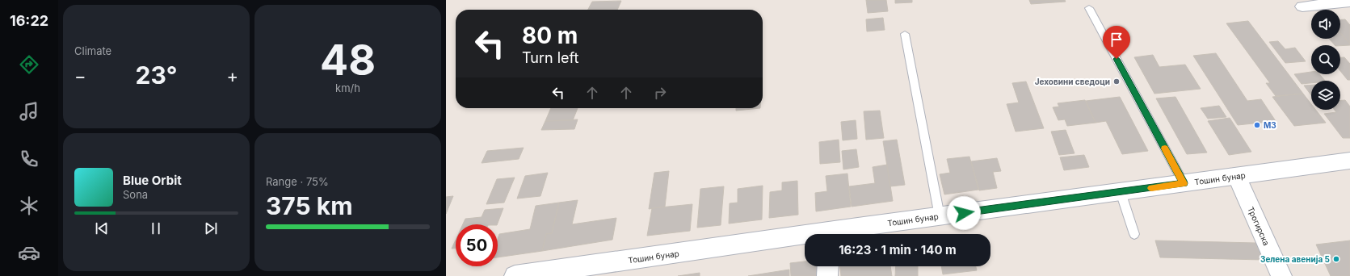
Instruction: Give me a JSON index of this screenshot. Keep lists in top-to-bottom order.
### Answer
{
  "streets": {
    "main road": ["Тошин бунар", "Трогирска"]
  },
  "crossings": [
    ["Тошин бунар", "Трогирска"]
  ],
  "places": ["Јеховини сведоци", "М3", "Зелена авенија 5"],
  "page": {
    "tabs": "16:22",
    "tile": [
      "Climate",
      ["48", "km/h"],
      ["Range · 75%", "375 km"]
    ],
    "turn": ["80 m", "Turn left"],
    "heat": ["−", "23°", "+"],
    "song": ["Blue Orbit", "Sona"],
    "limit": "50",
    "trip": "16:23 · 1 min · 140 m"
  }
}
